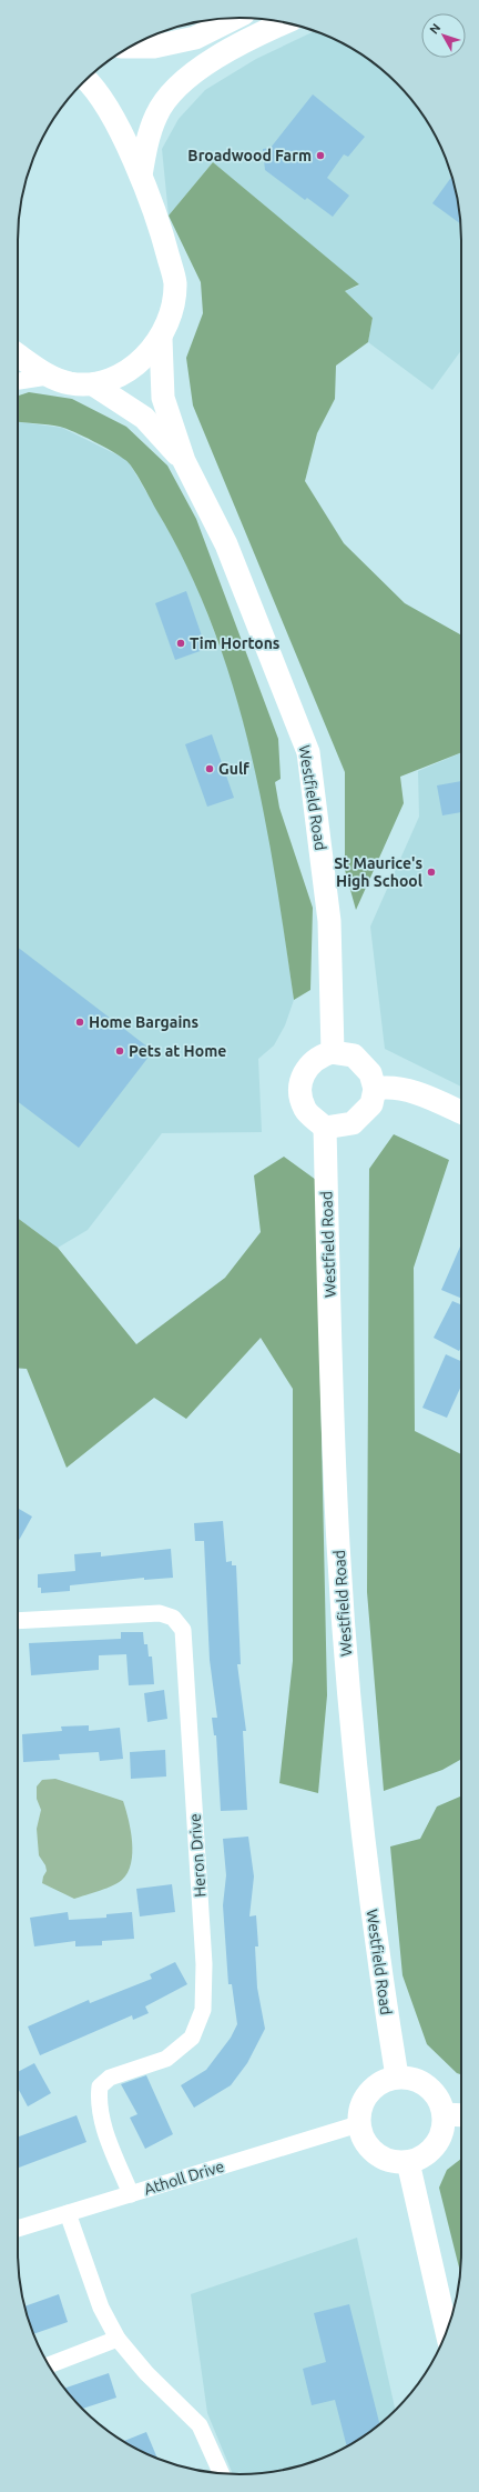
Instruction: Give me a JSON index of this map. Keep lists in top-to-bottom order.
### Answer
{
  "streets": {
    "main road": ["Westfield Road"],
    "street": ["Heron Drive", "Atholl Drive"]
  },
  "crossings": [
    ["Westfield Road", "Atholl Drive"],
    ["Heron Drive", "Atholl Drive"]
  ],
  "places": [
    "Broadwood Farm",
    "Tim Hortons",
    "Gulf",
    "St Maurice's High School",
    "Home Bargains",
    "Pets at Home"
  ],
  "north": "top left"
}
